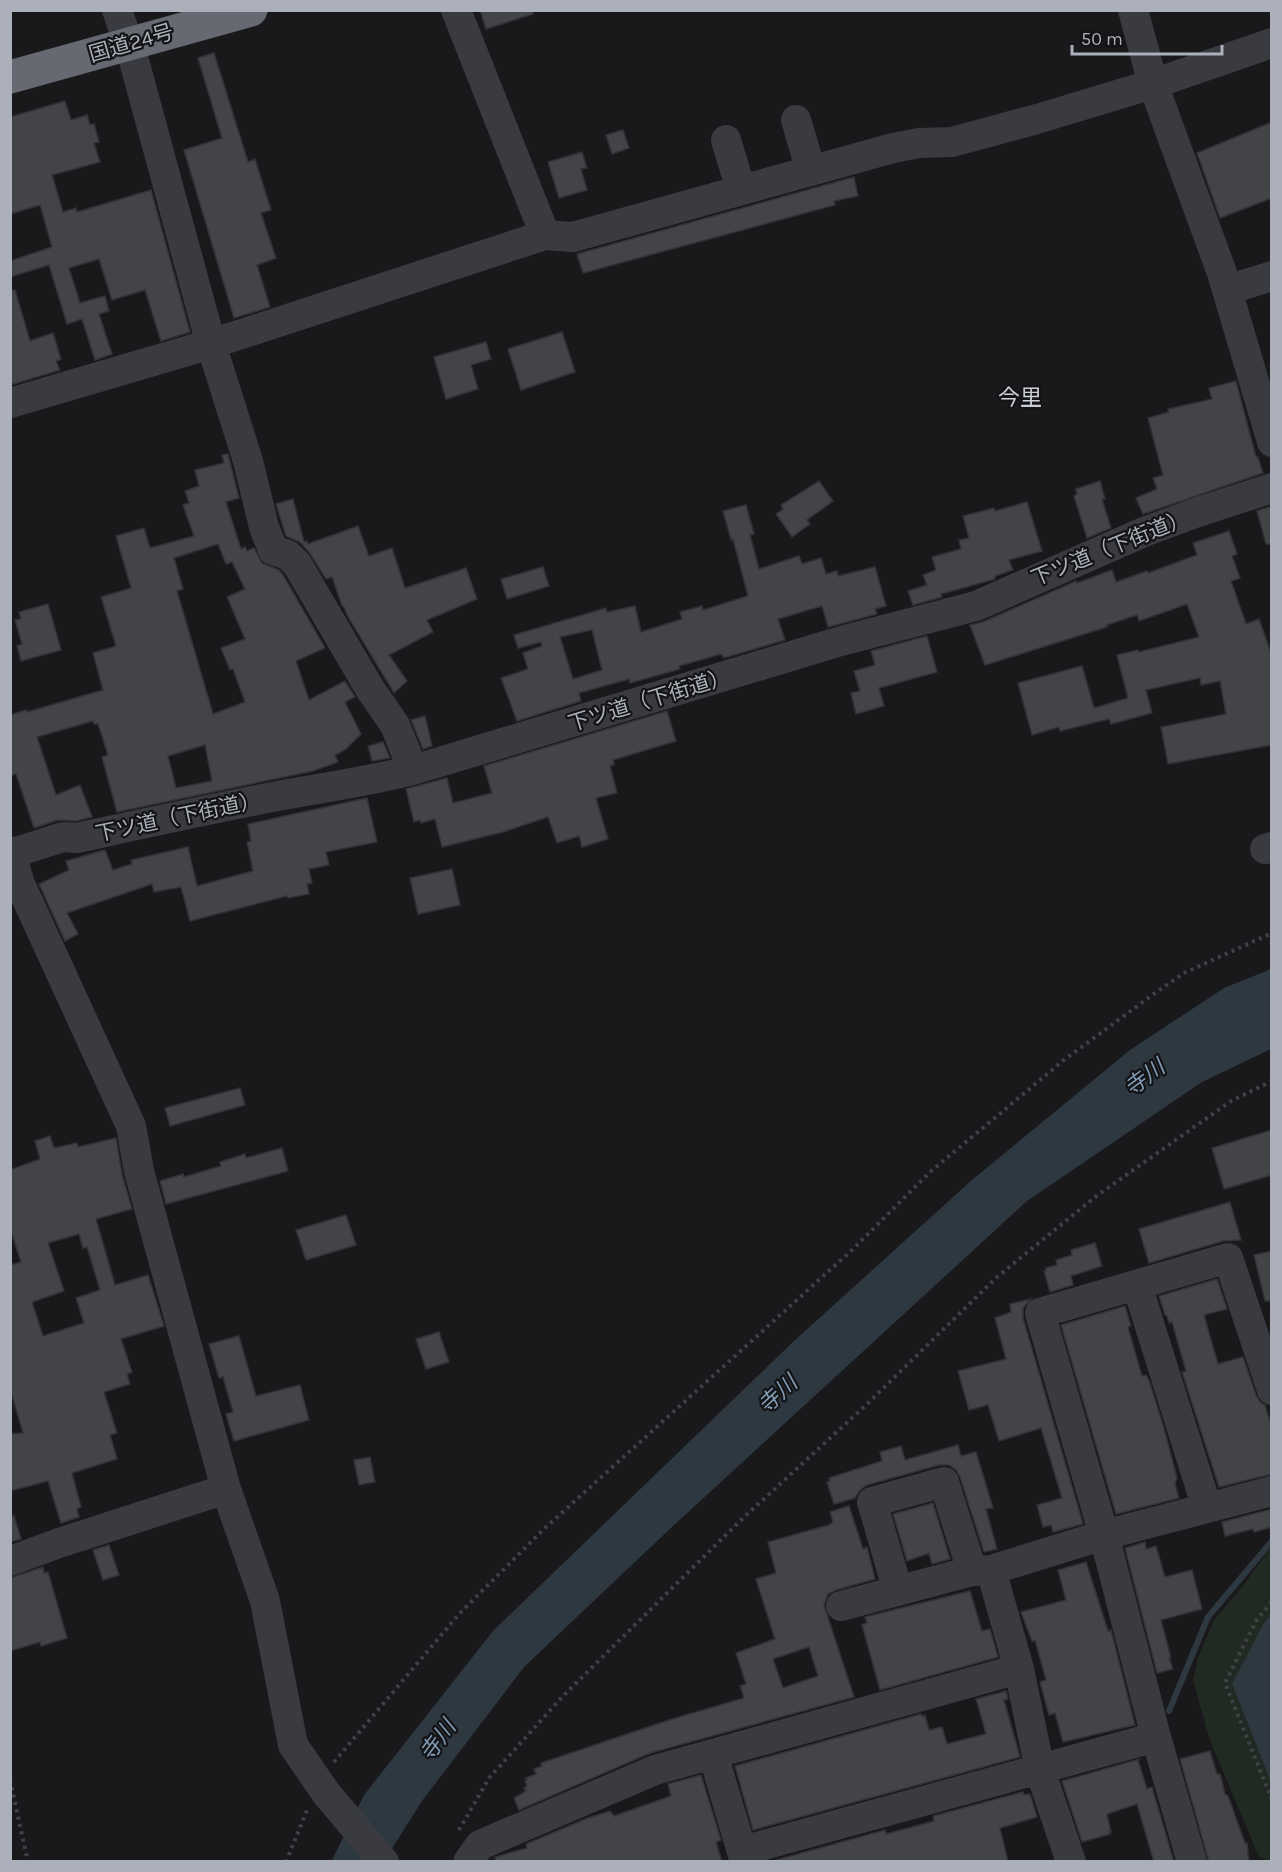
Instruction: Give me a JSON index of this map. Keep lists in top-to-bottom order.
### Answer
{
  "streets": {
    "highway": ["国道24号"],
    "street": ["下ツ道（下街道）"]
  },
  "districts": ["今里"],
  "water": ["寺川"],
  "scale_bar": "50 m"
}
